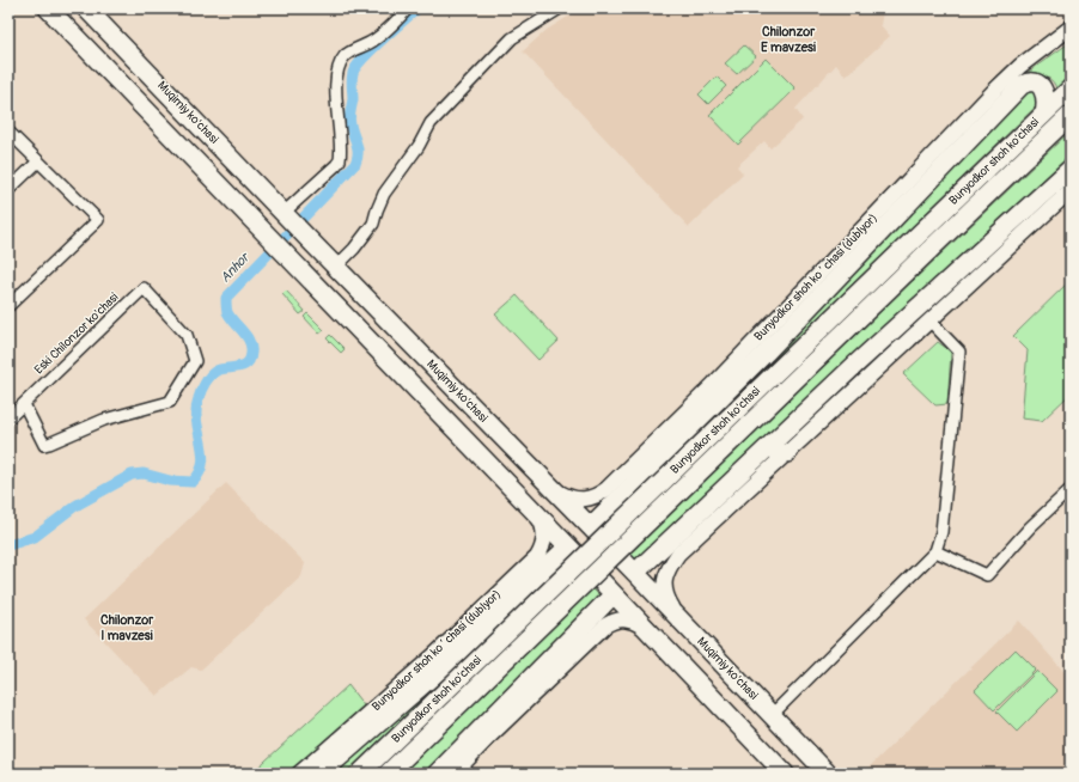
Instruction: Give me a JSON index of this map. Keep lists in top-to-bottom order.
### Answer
{
  "streets": {
    "main road": ["Muqimiy ko'chasi", "Bunyodkor shoh ko'chasi"],
    "street": ["Bunyodkor shoh koʻchasi (dublyor)", "Eski Chilonzor ko'chasi"]
  },
  "crossings": [
    ["Muqimiy ko'chasi", "Bunyodkor shoh koʻchasi (dublyor)"]
  ],
  "districts": ["Chilonzor E mavzesi", "Chilonzor I mavzesi"],
  "water": ["Anhor"]
}
